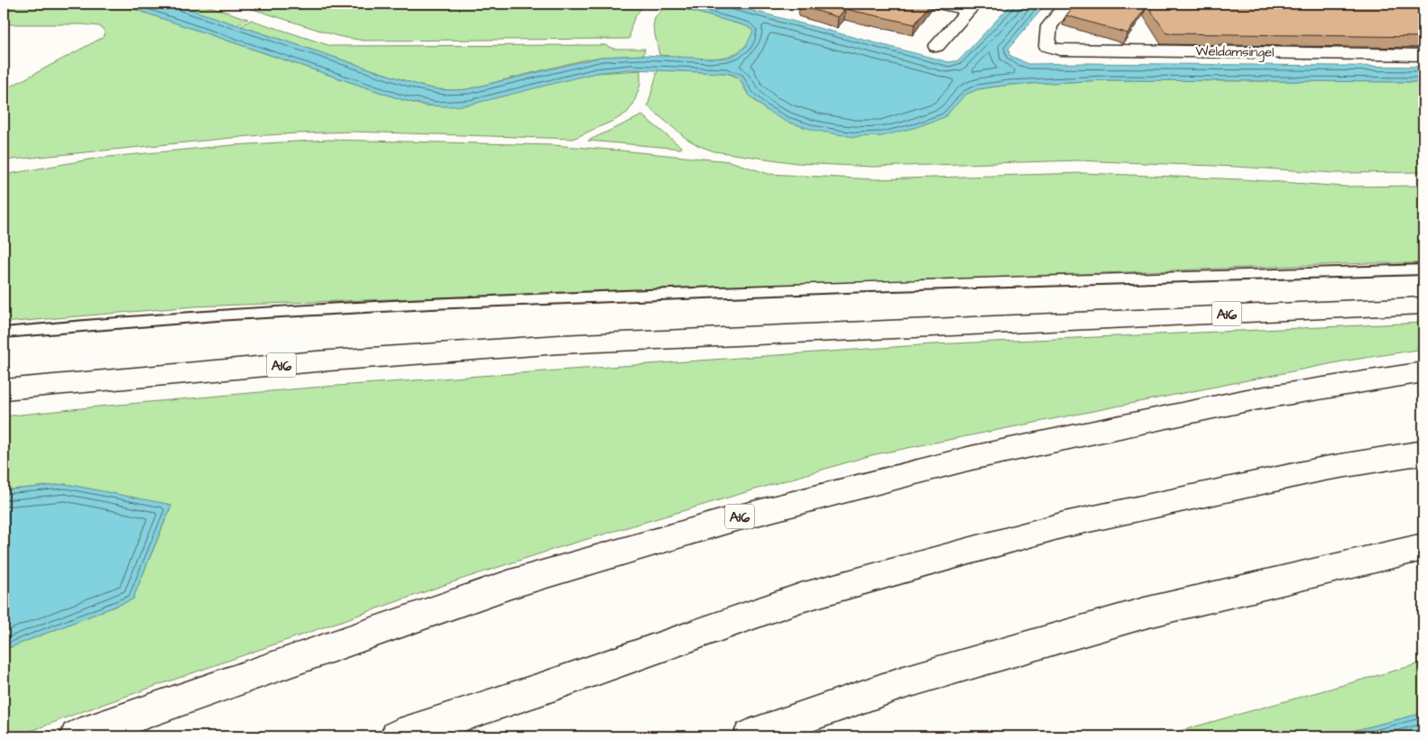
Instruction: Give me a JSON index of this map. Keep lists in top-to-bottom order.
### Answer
{
  "streets": {
    "main road": ["Weldamsingel", "A16"]
  }
}
